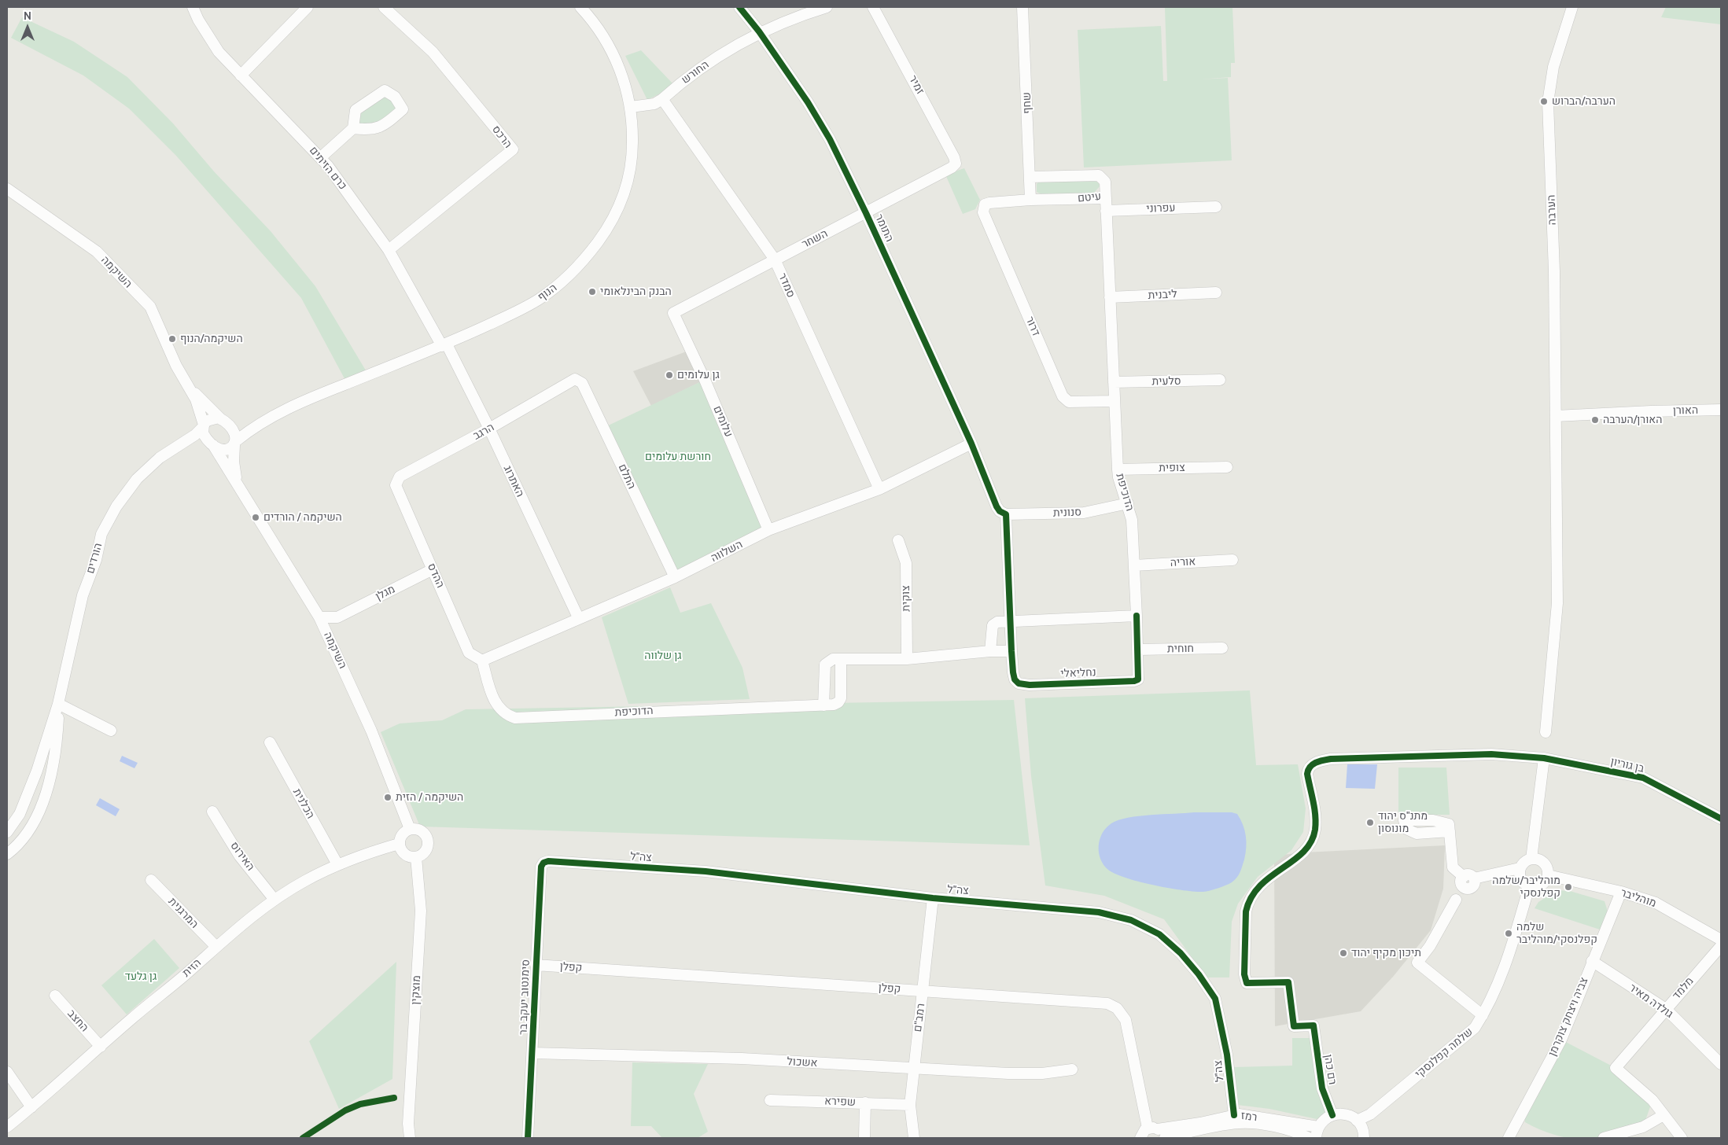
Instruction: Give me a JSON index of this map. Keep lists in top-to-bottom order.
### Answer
{
  "streets": {
    "street": [
      "החורש",
      "זמיר",
      "שחף",
      "הרכס",
      "כרם הזיתים",
      "עיטם",
      "עפרוני",
      "הערבה",
      "התומר",
      "השחר",
      "השיקמה",
      "סמדר",
      "הנוף",
      "ליבנית",
      "דרור",
      "סלעית",
      "האורן",
      "עלומים",
      "הרגב",
      "צופית",
      "התלם",
      "האתרוג",
      "הדוכיפת",
      "סנונית",
      "השלווה",
      "הורדים",
      "אוריה",
      "ההדס",
      "מגלן",
      "צוקית",
      "חוחית",
      "נחליאלי",
      "בן גוריון",
      "הכלנית",
      "האירוס",
      "צה\"ל",
      "מוהליבר",
      "המרגנית",
      "קפלן",
      "הזית",
      "מלמד",
      "מוצקין",
      "סימנטוב יעקב בר",
      "גולדה מאיר",
      "צביה ויצחק צוקרמן",
      "רמב\"ם",
      "החצב",
      "שלמה קפלנסקי",
      "אשכול",
      "רם כהן",
      "שפירא",
      "רמז"
    ]
  },
  "crossings": [
    ["החורש", "התומר"],
    ["החורש", "סמדר"],
    ["החורש", "הנוף"],
    ["זמיר", "השחר"],
    ["שחף", "עיטם"],
    ["הרכס", "כרם הזיתים"],
    ["כרם הזיתים", "הנוף"],
    ["כרם הזיתים", "האתרוג"],
    ["עיטם", "דרור"],
    ["עיטם", "הדוכיפת"],
    ["עפרוני", "הדוכיפת"],
    ["הערבה", "האורן"],
    ["התומר", "השחר"],
    ["התומר", "סנונית"],
    ["התומר", "השלווה"],
    ["השחר", "סמדר"],
    ["השחר", "עלומים"],
    ["השיקמה", "הנוף"],
    ["השיקמה", "הורדים"],
    ["השיקמה", "מגלן"],
    ["השיקמה", "הזית"],
    ["השיקמה", "מוצקין"],
    ["סמדר", "השלווה"],
    ["הנוף", "האתרוג"],
    ["הנוף", "הורדים"],
    ["ליבנית", "הדוכיפת"],
    ["דרור", "הדוכיפת"],
    ["סלעית", "הדוכיפת"],
    ["עלומים", "השלווה"],
    ["הרגב", "התלם"],
    ["הרגב", "האתרוג"],
    ["הרגב", "ההדס"],
    ["צופית", "הדוכיפת"],
    ["התלם", "השלווה"],
    ["האתרוג", "השלווה"],
    ["הדוכיפת", "סנונית"],
    ["הדוכיפת", "השלווה"],
    ["הדוכיפת", "אוריה"],
    ["הדוכיפת", "ההדס"],
    ["הדוכיפת", "חוחית"],
    ["הדוכיפת", "נחליאלי"],
    ["השלווה", "ההדס"],
    ["ההדס", "מגלן"],
    ["בן גוריון", "רם כהן"],
    ["הכלנית", "הזית"],
    ["האירוס", "הזית"],
    ["צה\"ל", "סימנטוב יעקב בר"],
    ["צה\"ל", "רמב\"ם"],
    ["צה\"ל", "רמז"],
    ["מוהליבר", "צביה ויצחק צוקרמן"],
    ["מוהליבר", "שלמה קפלנסקי"],
    ["המרגנית", "הזית"],
    ["קפלן", "סימנטוב יעקב בר"],
    ["קפלן", "רמב\"ם"],
    ["קפלן", "רמז"],
    ["הזית", "מוצקין"],
    ["הזית", "החצב"],
    ["מלמד", "גולדה מאיר"],
    ["סימנטוב יעקב בר", "אשכול"],
    ["גולדה מאיר", "צביה ויצחק צוקרמן"],
    ["רמב\"ם", "אשכול"],
    ["רמב\"ם", "שפירא"]
  ],
  "parks": ["חורשת עלומים", "גן שלווה", "גן גלעד"],
  "places": [
    "הערבה/הברוש",
    "הבנק הבינלאומי",
    "השיקמה/הנוף",
    "גן עלומים",
    "האורן/הערבה",
    "השיקמה / הורדים",
    "השיקמה / הזית",
    "מתנ\"ס יהוד מונוסון",
    "מוהליבר/שלמה קפלנסקי",
    "שלמה קפלנסקי/מוהליבר",
    "תיכון מקיף יהוד"
  ],
  "north": "top"
}
